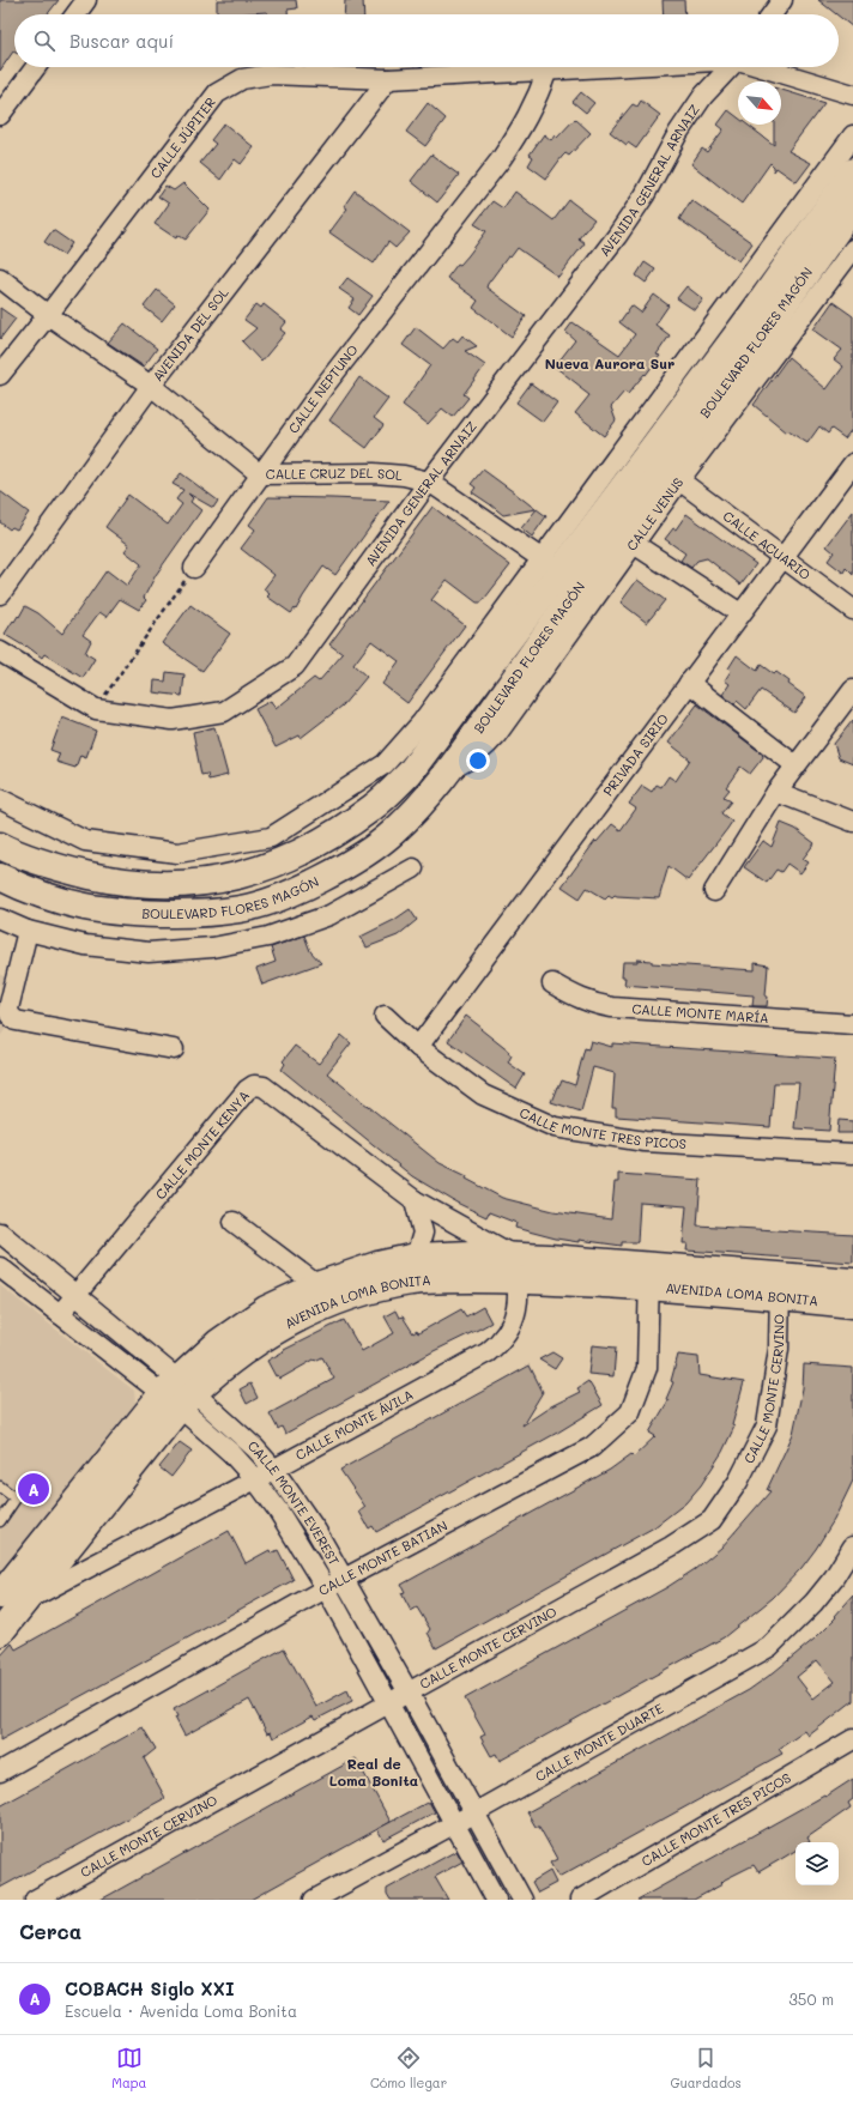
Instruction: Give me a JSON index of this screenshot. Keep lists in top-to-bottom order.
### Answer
{
  "streets": {
    "main road": ["BOULEVARD FLORES MAGÓN", "AVENIDA LOMA BONITA"],
    "street": [
      "CALLE JÚPITER",
      "AVENIDA GENERAL ARNAIZ",
      "AVENIDA DEL SOL",
      "CALLE NEPTUNO",
      "CALLE CRUZ DEL SOL",
      "CALLE VENUS",
      "CALLE ACUARIO",
      "PRIVADA SIRIO",
      "CALLE MONTE MARÍA",
      "CALLE MONTE TRES PICOS",
      "CALLE MONTE KENYA",
      "CALLE MONTE CERVINO",
      "CALLE MONTE ÁVILA",
      "CALLE MONTE EVEREST",
      "CALLE MONTE BATIAN",
      "CALLE MONTE DUARTE"
    ]
  },
  "crossings": [
    ["CALLE JÚPITER", "AVENIDA DEL SOL"],
    ["CALLE JÚPITER", "CALLE NEPTUNO"],
    ["CALLE JÚPITER", "CALLE CRUZ DEL SOL"],
    ["AVENIDA GENERAL ARNAIZ", "CALLE CRUZ DEL SOL"],
    ["AVENIDA DEL SOL", "CALLE CRUZ DEL SOL"],
    ["BOULEVARD FLORES MAGÓN", "CALLE CRUZ DEL SOL"],
    ["BOULEVARD FLORES MAGÓN", "CALLE VENUS"],
    ["CALLE NEPTUNO", "CALLE CRUZ DEL SOL"],
    ["CALLE VENUS", "CALLE ACUARIO"],
    ["CALLE ACUARIO", "PRIVADA SIRIO"],
    ["PRIVADA SIRIO", "CALLE MONTE TRES PICOS"],
    ["CALLE MONTE KENYA", "AVENIDA LOMA BONITA"],
    ["CALLE MONTE KENYA", "CALLE MONTE ÁVILA"],
    ["CALLE MONTE KENYA", "CALLE MONTE EVEREST"],
    ["AVENIDA LOMA BONITA", "CALLE MONTE CERVINO"],
    ["AVENIDA LOMA BONITA", "CALLE MONTE ÁVILA"],
    ["AVENIDA LOMA BONITA", "CALLE MONTE EVEREST"],
    ["AVENIDA LOMA BONITA", "CALLE MONTE BATIAN"],
    ["CALLE MONTE CERVINO", "CALLE MONTE EVEREST"],
    ["CALLE MONTE ÁVILA", "CALLE MONTE EVEREST"],
    ["CALLE MONTE EVEREST", "CALLE MONTE BATIAN"],
    ["CALLE MONTE EVEREST", "CALLE MONTE DUARTE"]
  ],
  "districts": ["Nueva Aurora Sur", "Real de Loma Bonita"],
  "north": "bottom right",
  "page": {
    "search": "Buscar aquí",
    "pins": "A",
    "heading": "Cerca",
    "list": [
      {
        "mark": "A",
        "name": "COBACH Siglo XXI",
        "note": "Escuela · Avenida Loma Bonita",
        "value": "350 m"
      }
    ],
    "nav": ["Mapa", "Cómo llegar", "Guardados"]
  }
}
